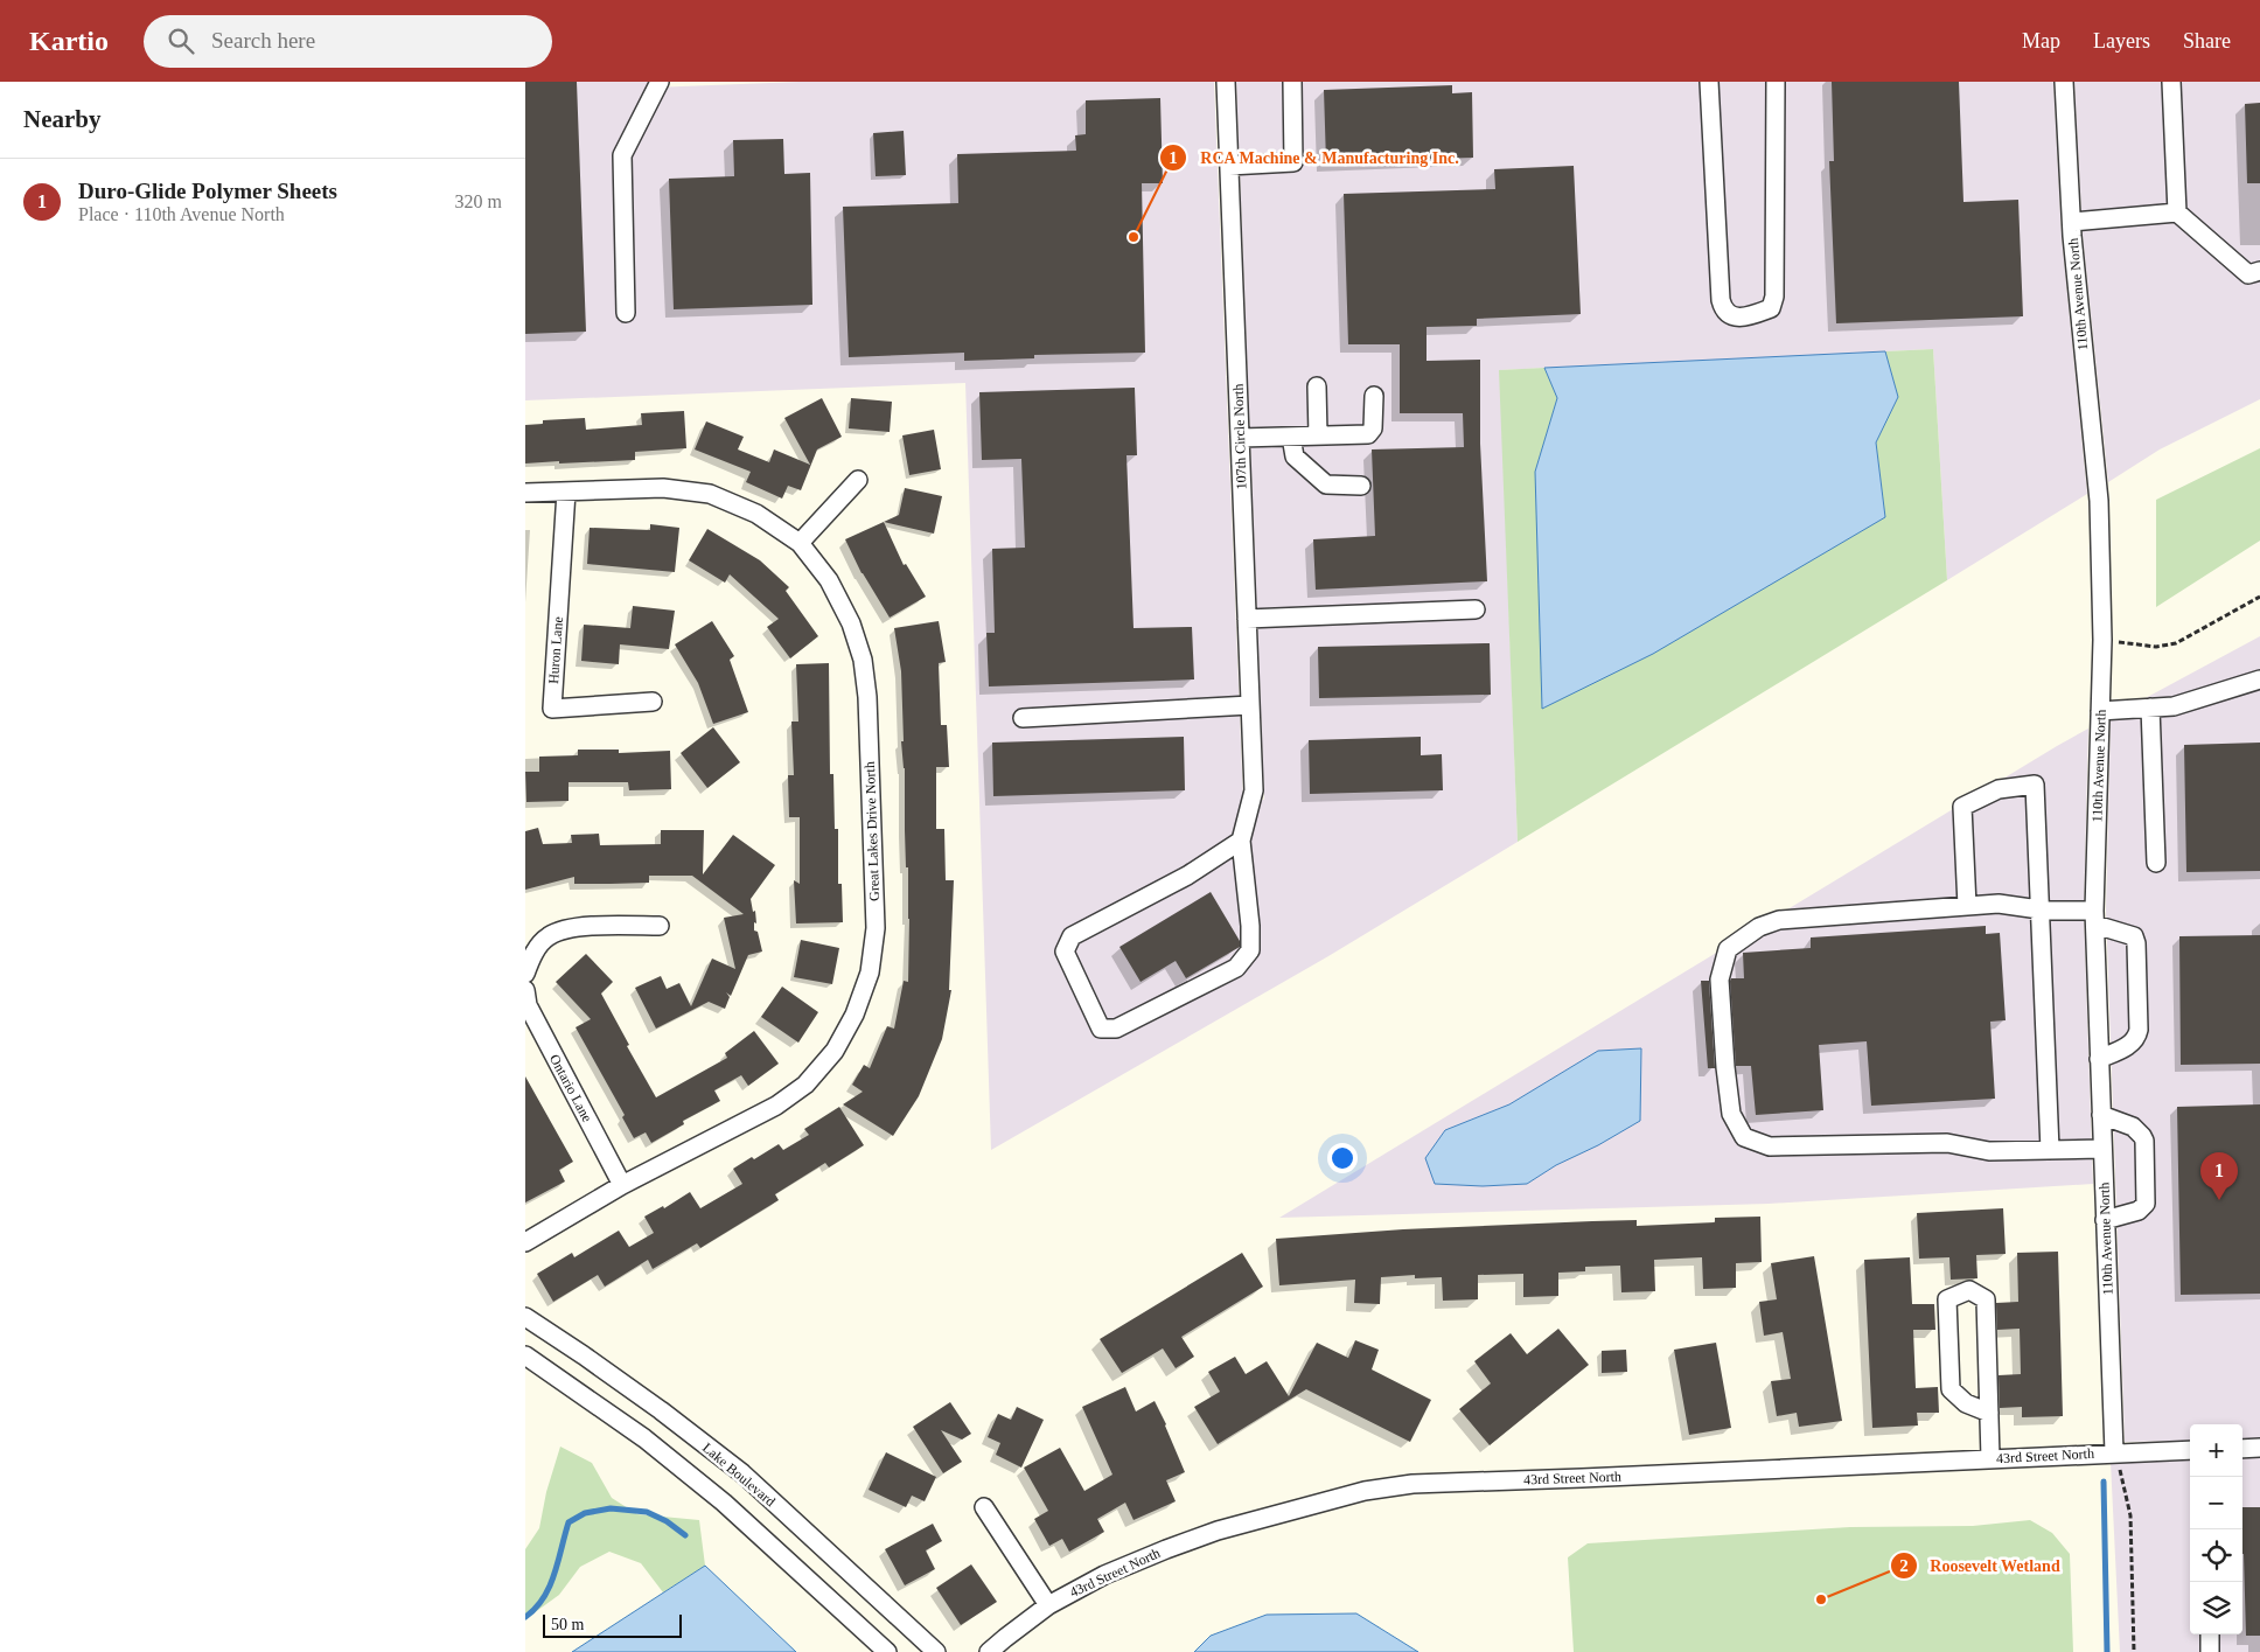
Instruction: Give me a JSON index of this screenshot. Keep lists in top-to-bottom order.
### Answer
{
  "streets": {
    "street": [
      "110th Avenue North",
      "107th Circle North",
      "Huron Lane",
      "Great Lakes Drive North",
      "Ontario Lane",
      "43rd Street North",
      "Lake Boulevard"
    ]
  },
  "crossings": [
    ["110th Avenue North", "43rd Street North"],
    ["Huron Lane", "Great Lakes Drive North"],
    ["Great Lakes Drive North", "Ontario Lane"]
  ],
  "places": ["RCA Machine & Manufacturing Inc.", "Roosevelt Wetland"],
  "scale_bar": "50 m",
  "page": {
    "header": "Kartio",
    "search": "Search here",
    "nav": ["Map", "Layers", "Share"],
    "heading": "Nearby",
    "list": [
      {
        "mark": "1",
        "name": "Duro-Glide Polymer Sheets",
        "note": "Place · 110th Avenue North",
        "value": "320 m"
      }
    ],
    "pins": "1",
    "map_buttons": ["+", "−"],
    "scale": "50 m"
  }
}
